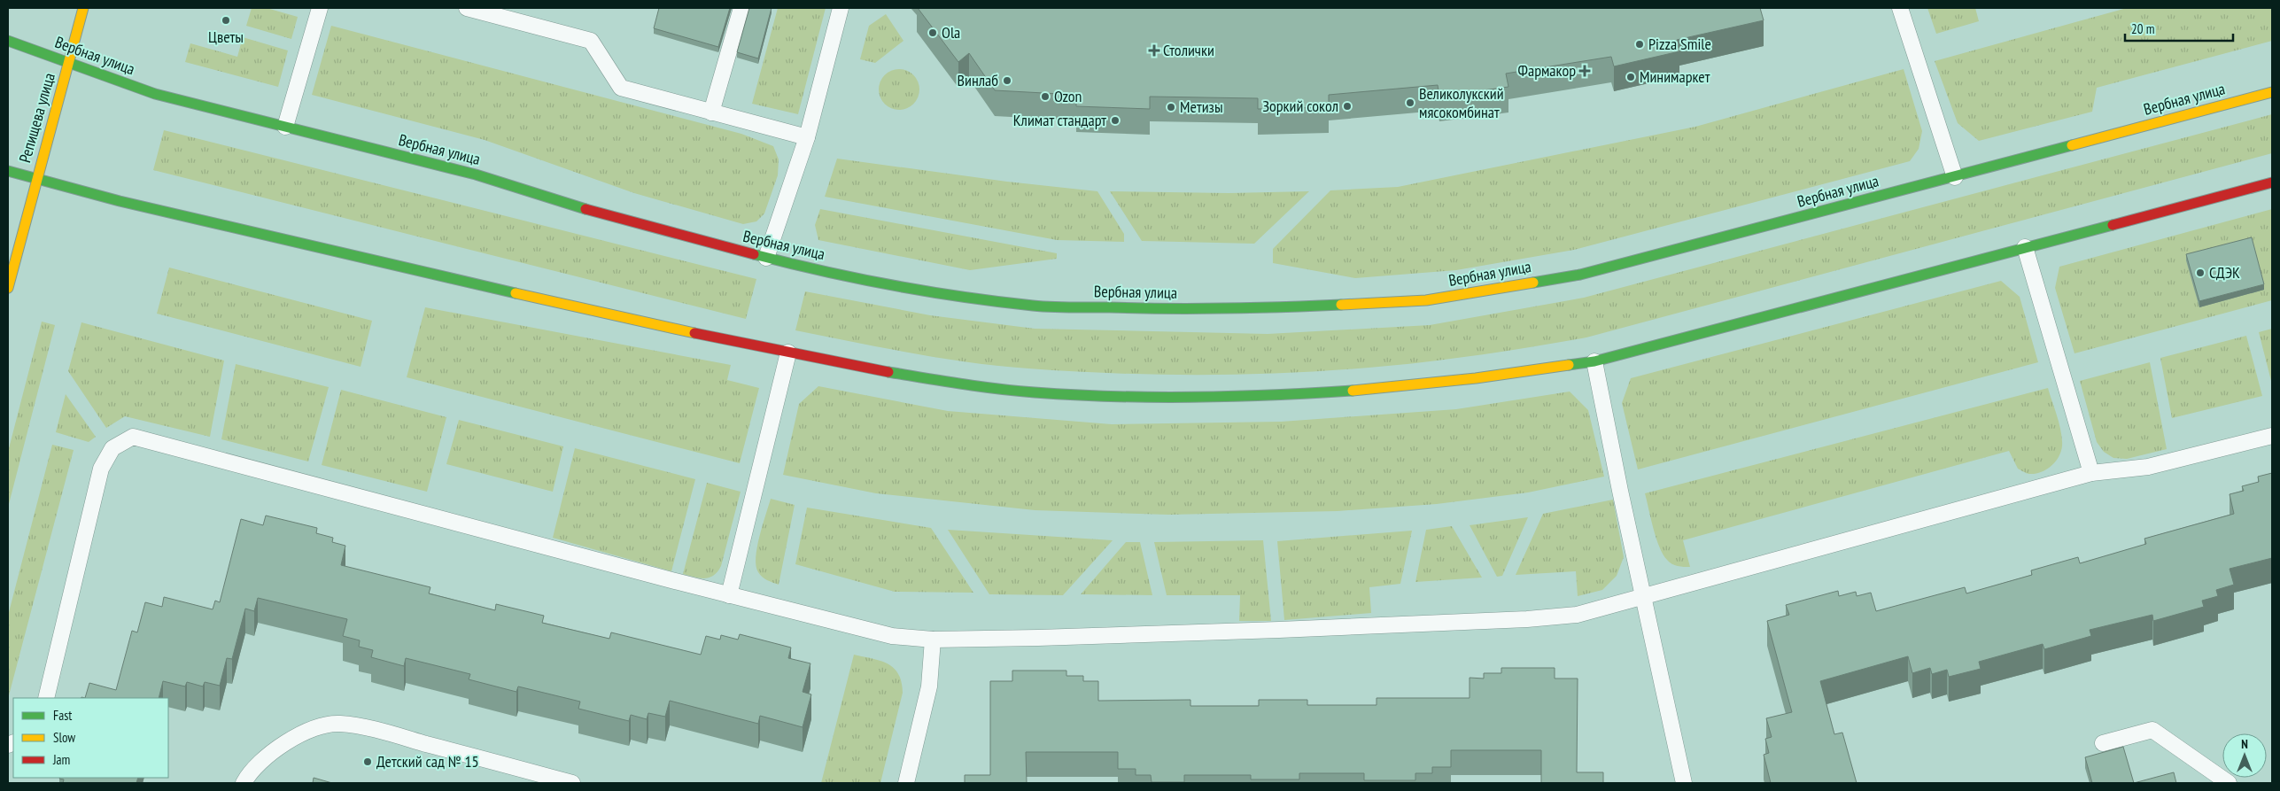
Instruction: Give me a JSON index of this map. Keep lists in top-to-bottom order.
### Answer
{
  "streets": {
    "main road": ["Вербная улица", "Репищева улица"]
  },
  "crossings": [
    ["Вербная улица", "Репищева улица"]
  ],
  "places": {
    "other": [
      "Цветы",
      "Ola",
      "Pizza Smile",
      "Минимаркет",
      "Винлаб",
      "Ozon",
      "Великолукский мясокомбинат",
      "Зоркий сокол",
      "Метизы",
      "Климат стандарт",
      "СДЭК",
      "Детский сад № 15"
    ],
    "health": ["Столички", "Фармакор"]
  },
  "legend": ["Fast", "Slow", "Jam"],
  "scale_bar": "20 m",
  "north": "top"
}
